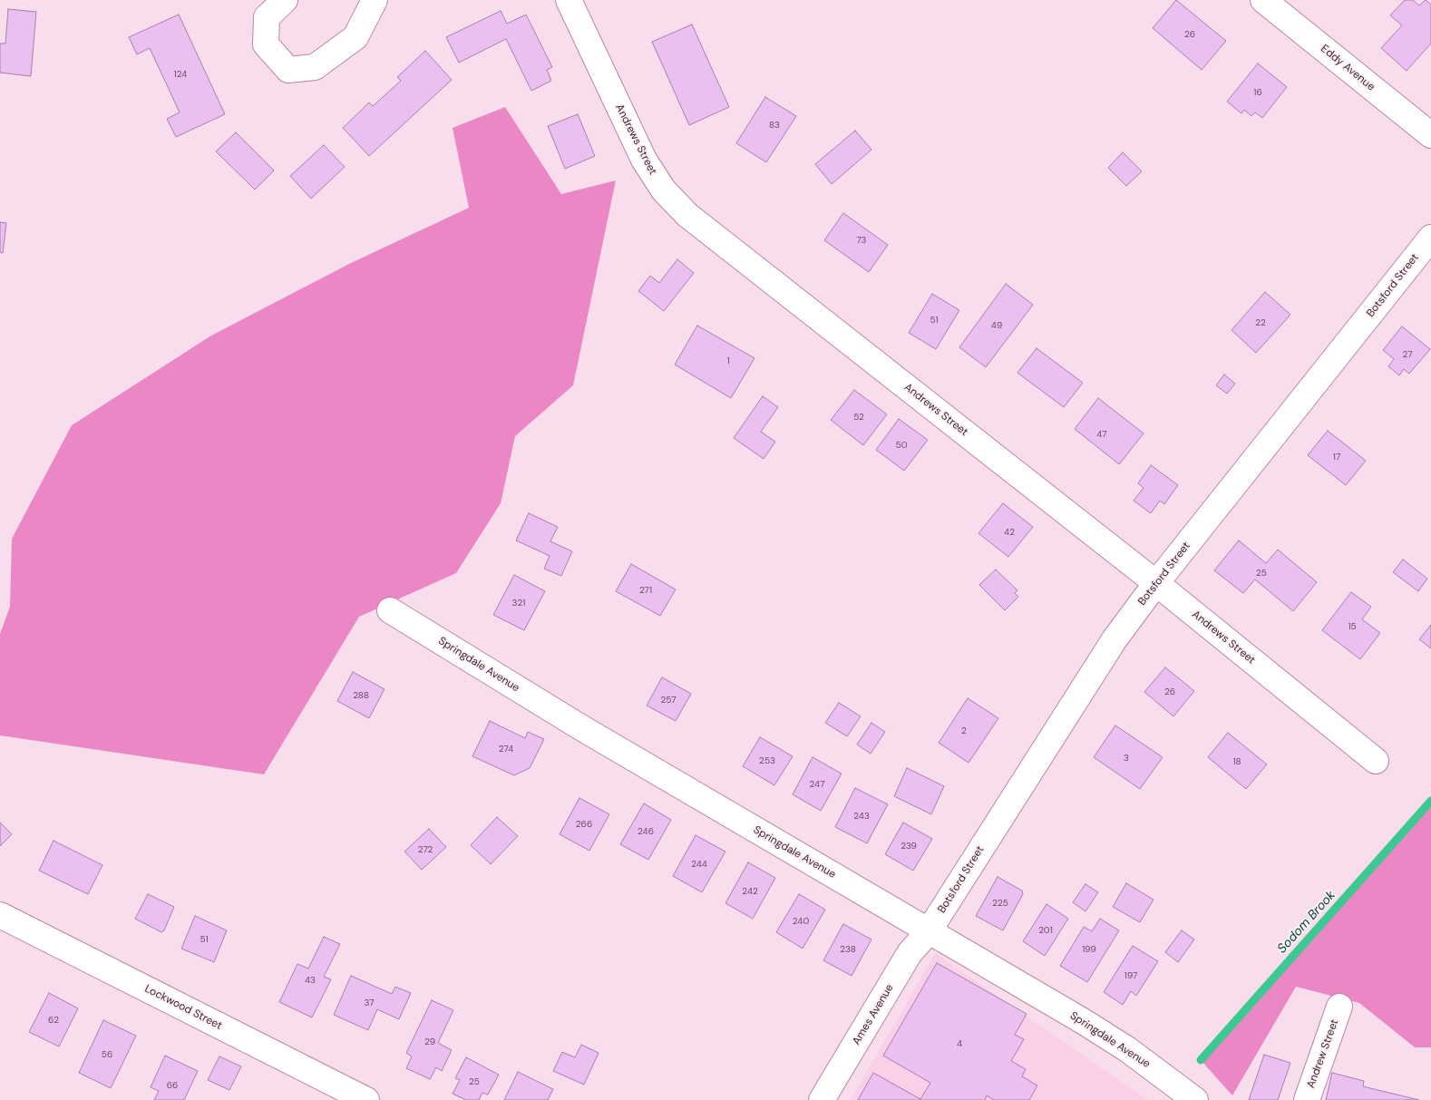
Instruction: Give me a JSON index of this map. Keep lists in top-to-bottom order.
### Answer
{
  "streets": {
    "street": [
      "Eddy Avenue",
      "Andrews Street",
      "Botsford Street",
      "Springdale Avenue",
      "Lockwood Street",
      "Ames Avenue",
      "Andrew Street"
    ]
  },
  "crossings": [
    ["Andrews Street", "Botsford Street"],
    ["Botsford Street", "Springdale Avenue"],
    ["Botsford Street", "Ames Avenue"],
    ["Springdale Avenue", "Ames Avenue"]
  ],
  "water": ["Sodom Brook"],
  "house_numbers": [
    "26",
    "124",
    "16",
    "83",
    "73",
    "51",
    "22",
    "49",
    "27",
    "1",
    "52",
    "47",
    "50",
    "17",
    "42",
    "25",
    "271",
    "321",
    "15",
    "26",
    "288",
    "257",
    "2",
    "274",
    "3",
    "253",
    "18",
    "247",
    "243",
    "266",
    "246",
    "239",
    "272",
    "244",
    "242",
    "225",
    "240",
    "201",
    "51",
    "238",
    "199",
    "197",
    "43",
    "37",
    "62",
    "29",
    "4",
    "56",
    "25",
    "66"
  ]
}
